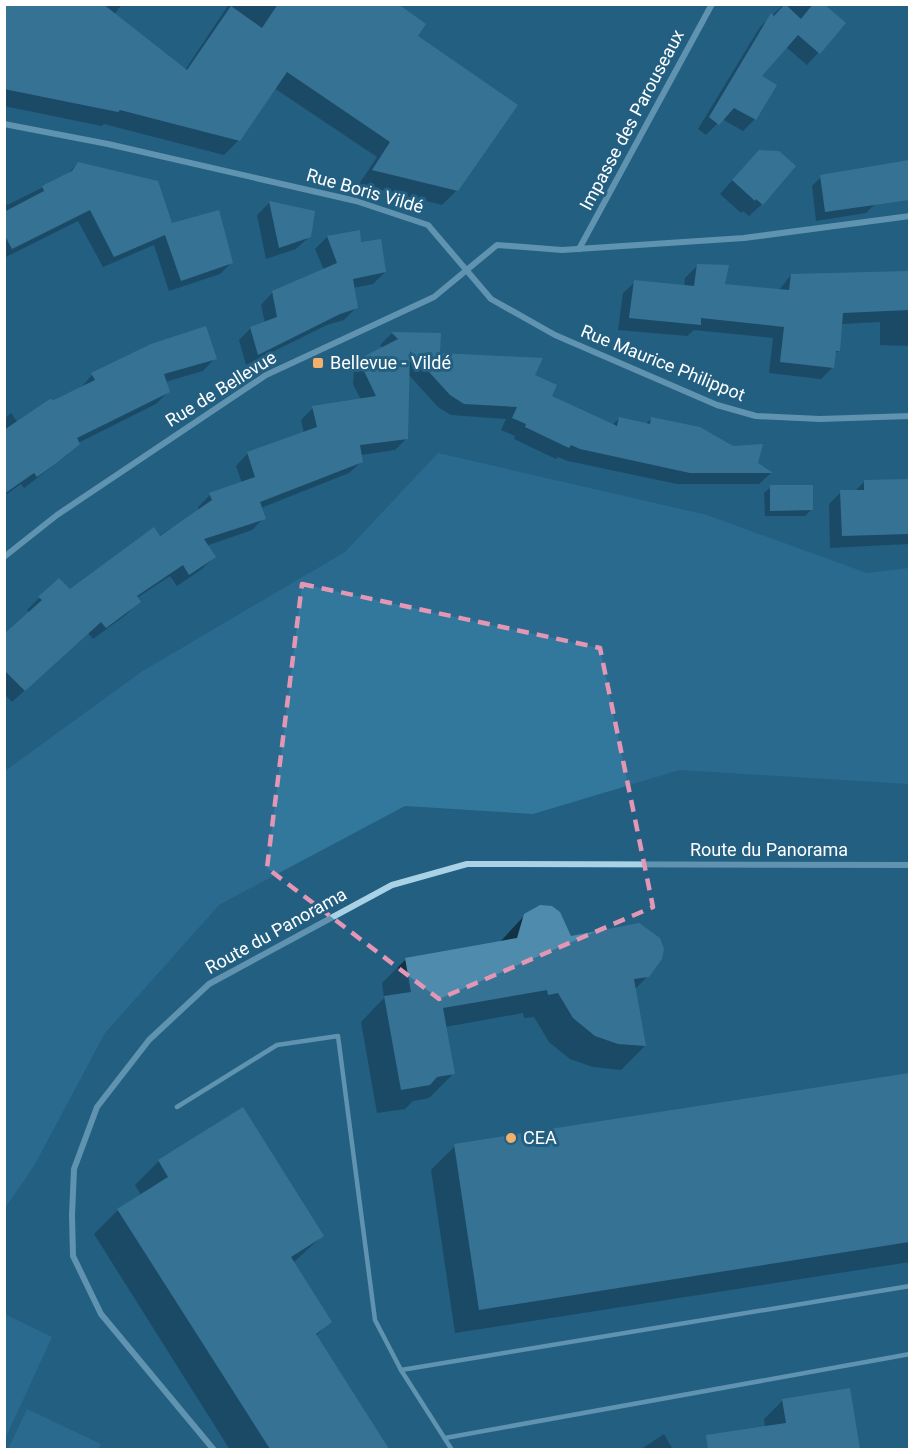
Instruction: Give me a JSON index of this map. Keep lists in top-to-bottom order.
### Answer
{
  "streets": {
    "street": [
      "Impasse des Parouseaux",
      "Rue Boris Vildé",
      "Rue Maurice Philippot",
      "Rue de Bellevue",
      "Route du Panorama"
    ]
  },
  "crossings": [
    ["Rue Boris Vildé", "Rue Maurice Philippot"],
    ["Rue Boris Vildé", "Rue de Bellevue"],
    ["Rue Maurice Philippot", "Rue de Bellevue"]
  ],
  "places": {
    "transit": ["Bellevue - Vildé"],
    "other": ["CEA"]
  }
}
